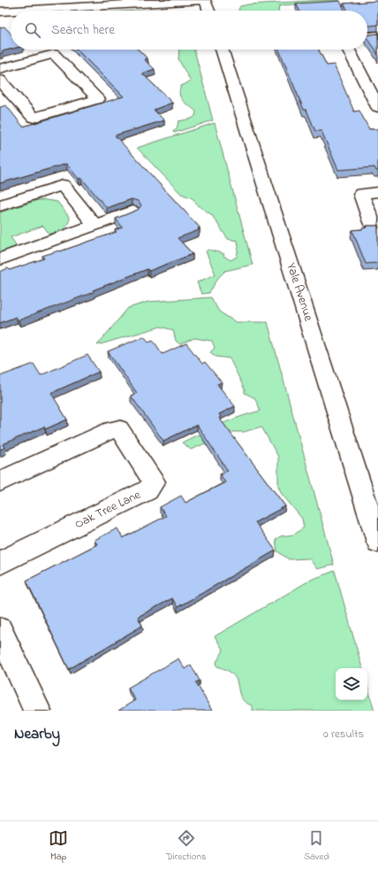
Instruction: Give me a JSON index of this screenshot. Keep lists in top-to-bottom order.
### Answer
{
  "streets": {
    "street": ["Yale Avenue", "Oak Tree Lane"]
  },
  "page": {
    "search": "Search here",
    "heading": ["Nearby", "0 results"],
    "nav": ["Map", "Directions", "Saved"]
  }
}
